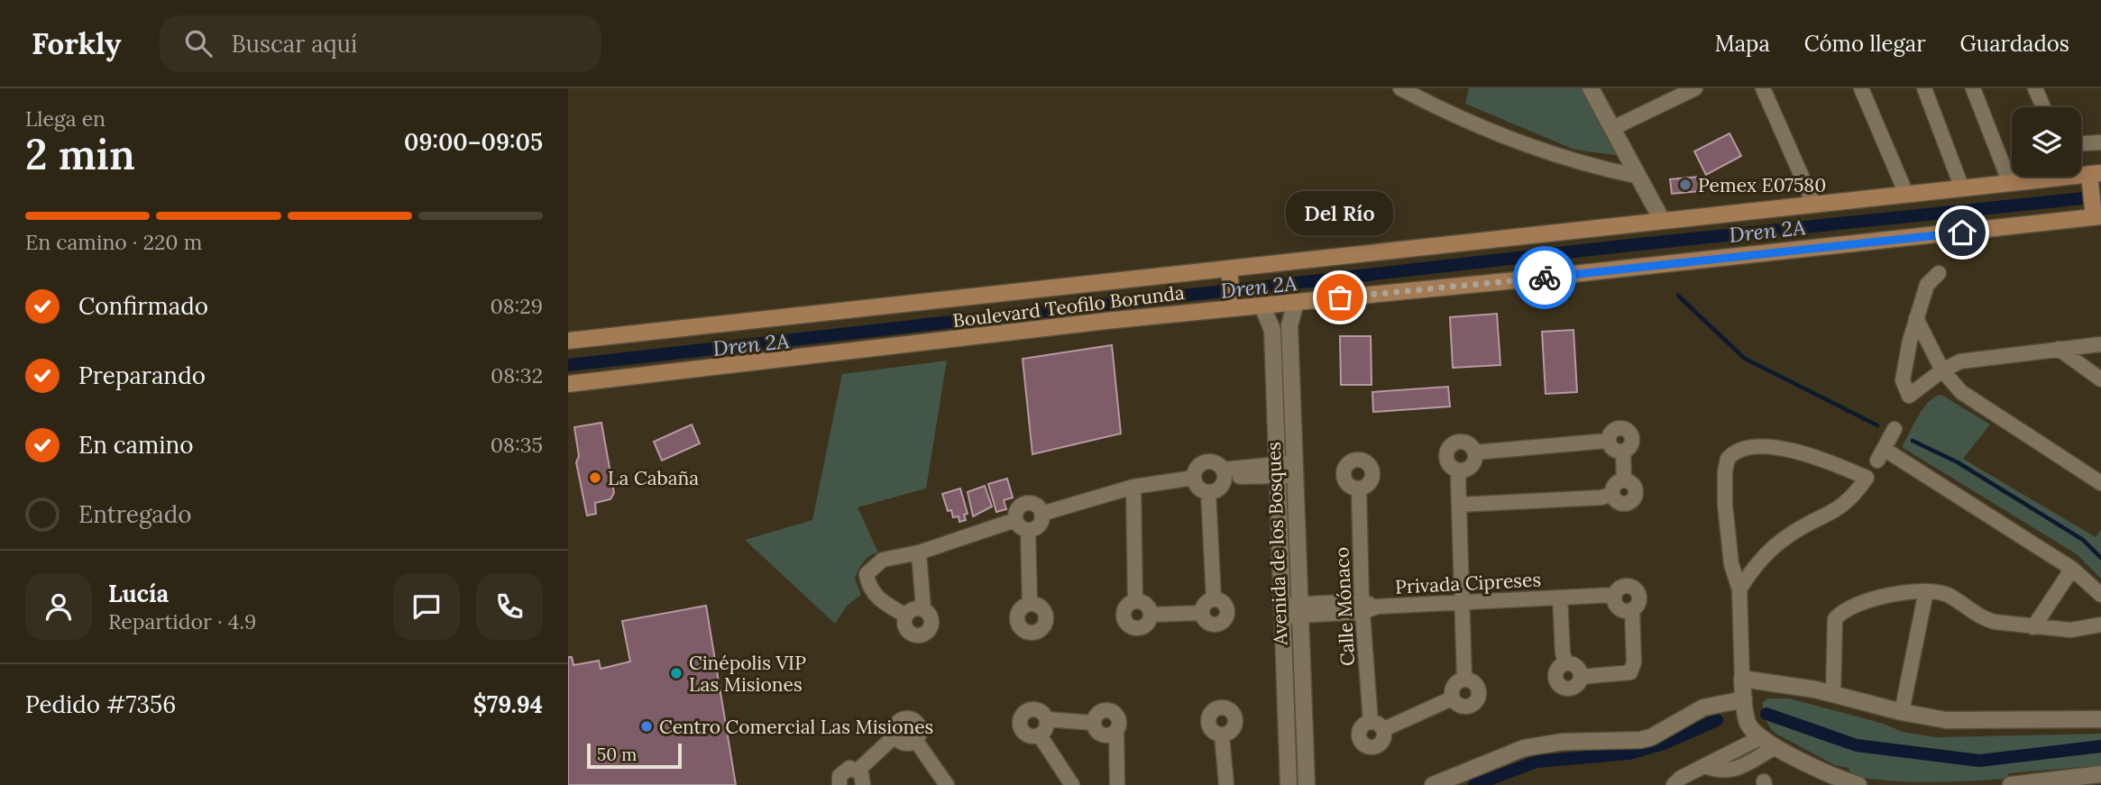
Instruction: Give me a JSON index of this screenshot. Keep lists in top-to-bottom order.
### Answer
{
  "streets": {
    "main road": ["Boulevard Teofilo Borunda"],
    "street": ["Avenida de los Bosques", "Privada Cipreses", "Calle Mónaco"]
  },
  "crossings": [
    ["Boulevard Teofilo Borunda", "Avenida de los Bosques"],
    ["Avenida de los Bosques", "Privada Cipreses"],
    ["Privada Cipreses", "Calle Mónaco"]
  ],
  "water": ["Dren 2A"],
  "places": [
    "Pemex E07580",
    "Del Río",
    "La Cabaña",
    "Cinépolis VIP Las Misiones",
    "Centro Comercial Las Misiones"
  ],
  "scale_bar": "50 m",
  "page": {
    "header": "Forkly",
    "search": "Buscar aquí",
    "nav": ["Mapa", "Cómo llegar", "Guardados"],
    "heading": ["2 min", "Llega en", "09:00–09:05"],
    "panel": [
      "Lucía",
      "Repartidor · 4.9",
      "Pedido #7356",
      "$79.94"
    ],
    "bubble": "Del Río",
    "bar": "En camino · 220 m",
    "list": [
      ["Confirmado", "08:29"],
      ["Preparando", "08:32"],
      ["En camino", "08:35"],
      "Entregado"
    ],
    "scale": "50 m"
  }
}
